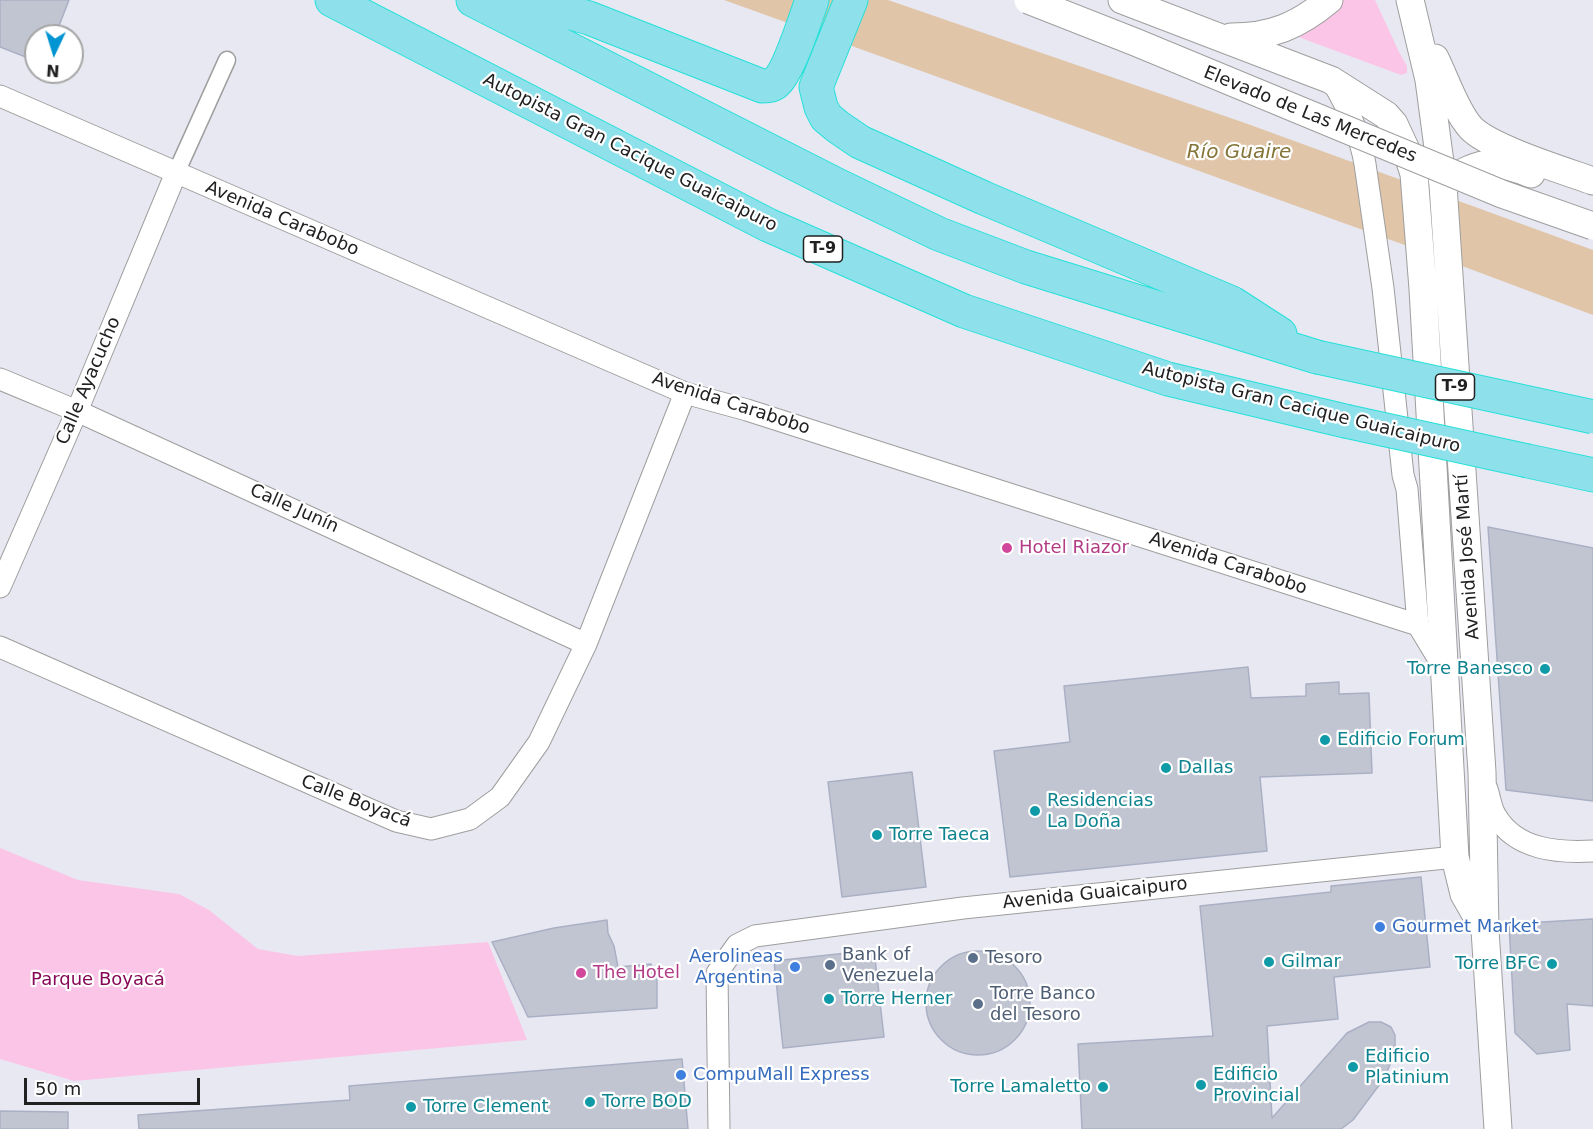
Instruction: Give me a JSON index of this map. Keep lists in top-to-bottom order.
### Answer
{
  "streets": {
    "highway": ["Autopista Gran Cacique Guaicaipuro", "T-9"],
    "street": [
      "Elevado de Las Mercedes",
      "Avenida Carabobo",
      "Calle Ayacucho",
      "Calle Junín",
      "Avenida José Martí",
      "Calle Boyacá",
      "Avenida Guaicaipuro"
    ]
  },
  "crossings": [
    ["Avenida Carabobo", "Calle Ayacucho"],
    ["Avenida Carabobo", "Avenida José Martí"],
    ["Avenida Carabobo", "Calle Boyacá"],
    ["Calle Ayacucho", "Calle Junín"],
    ["Calle Junín", "Calle Boyacá"],
    ["Avenida José Martí", "Avenida Guaicaipuro"]
  ],
  "water": ["Río Guaire"],
  "parks": ["Parque Boyacá"],
  "places": [
    "Hotel Riazor",
    "Torre Banesco",
    "Edificio Forum",
    "Dallas",
    "Residencias La Doña",
    "Torre Taeca",
    "Gourmet Market",
    "Tesoro",
    "Gilmar",
    "Torre BFC",
    "Bank of Venezuela",
    "Aerolineas Argentina",
    "The Hotel",
    "Torre Herner",
    "Torre Banco del Tesoro",
    "Edificio Platinium",
    "CompuMall Express",
    "Edificio Provincial",
    "Torre Lamaletto",
    "Torre BOD",
    "Torre Clement"
  ],
  "scale_bar": "50 m",
  "north": "bottom"
}
